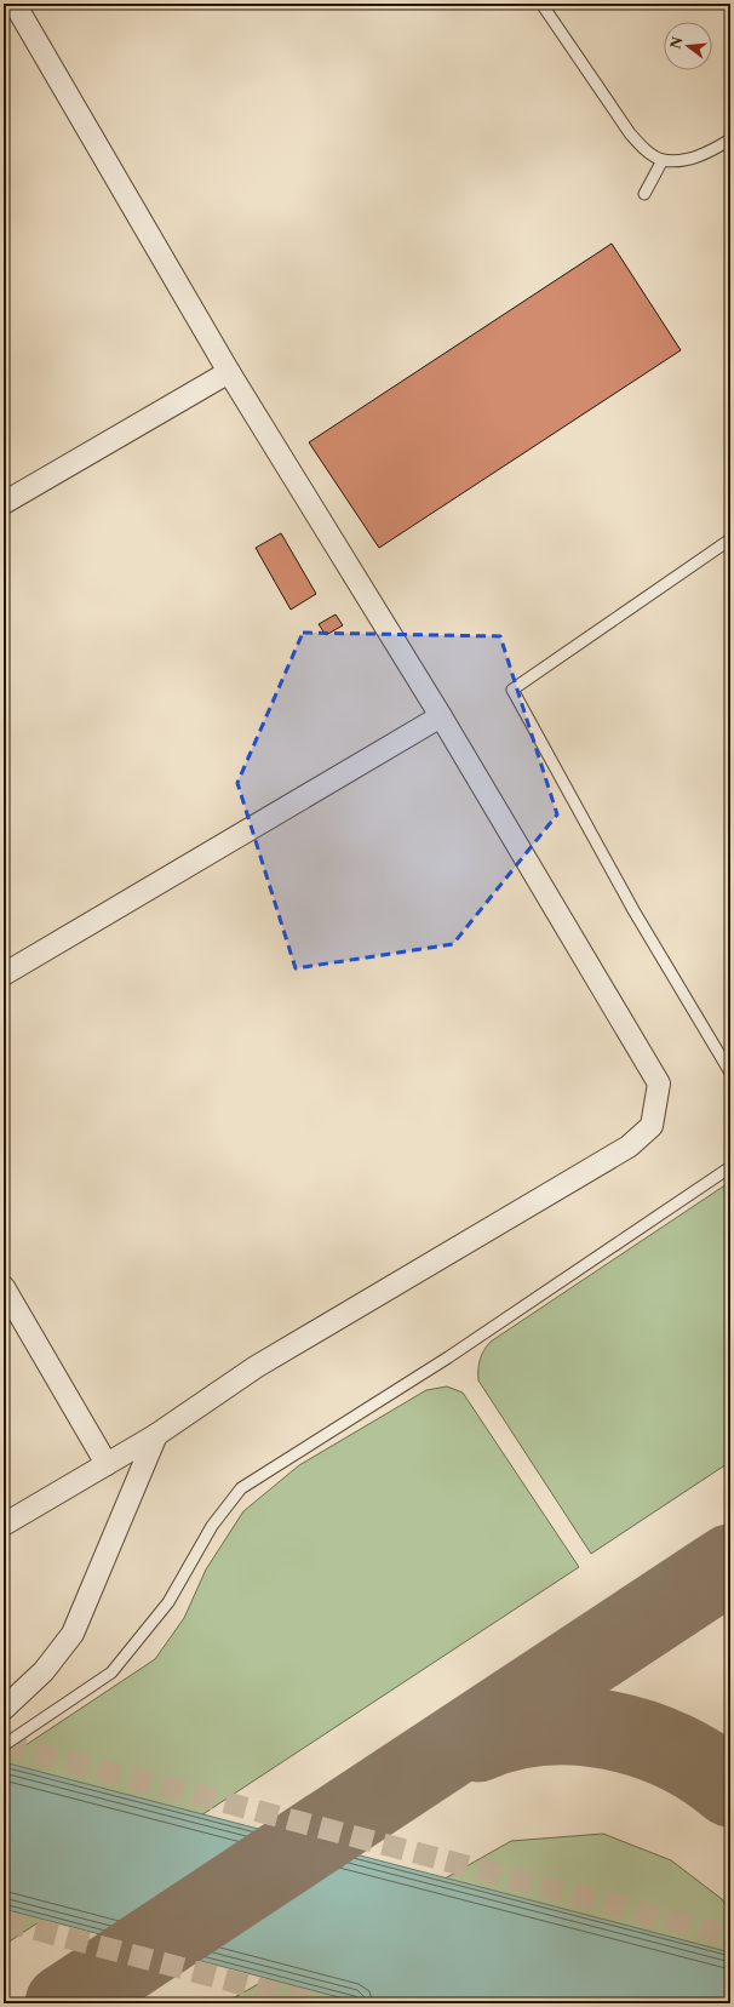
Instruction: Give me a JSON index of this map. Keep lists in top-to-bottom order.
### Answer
{
  "north": "left"
}
